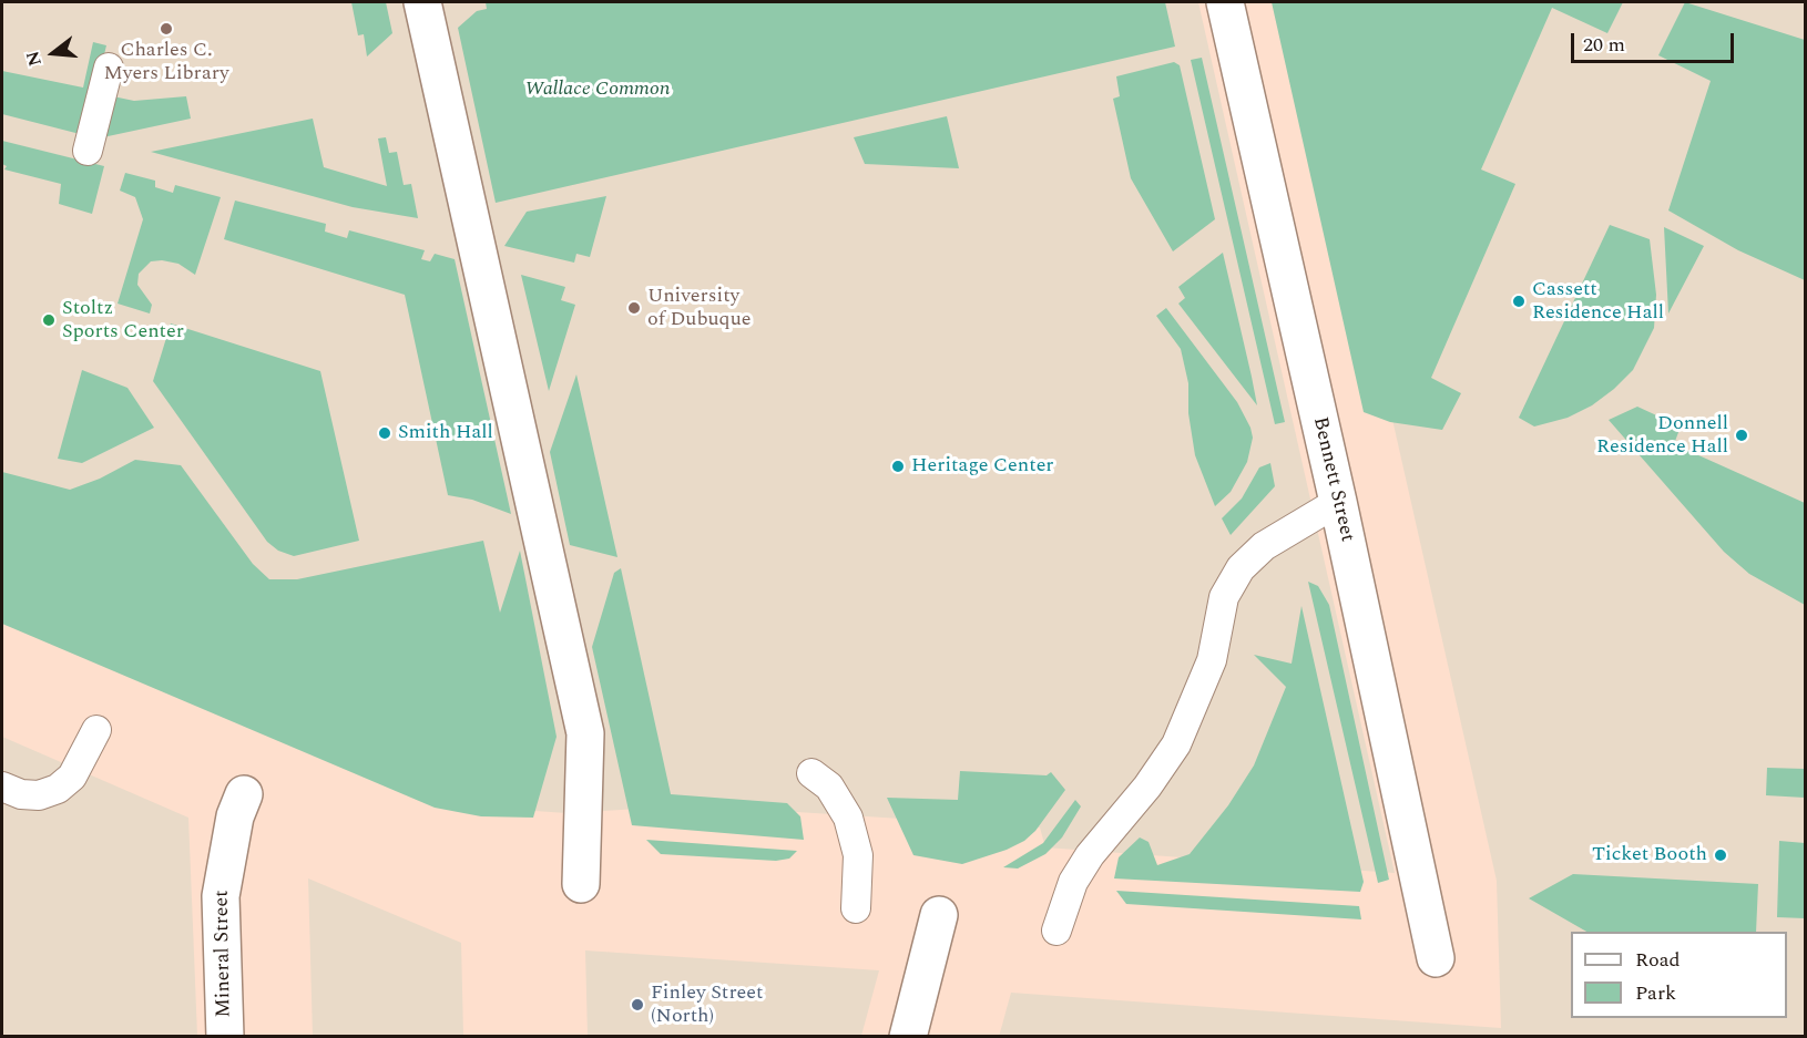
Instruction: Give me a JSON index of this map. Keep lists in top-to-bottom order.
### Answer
{
  "streets": {
    "street": ["Bennett Street", "Mineral Street"]
  },
  "parks": ["Wallace Common"],
  "places": [
    "Charles C. Myers Library",
    "Cassett Residence Hall",
    "University of Dubuque",
    "Stoltz Sports Center",
    "Smith Hall",
    "Donnell Residence Hall",
    "Heritage Center",
    "Ticket Booth",
    "Finley Street (North)"
  ],
  "legend": ["Road", "Park"],
  "scale_bar": "20 m",
  "north": "left"
}
